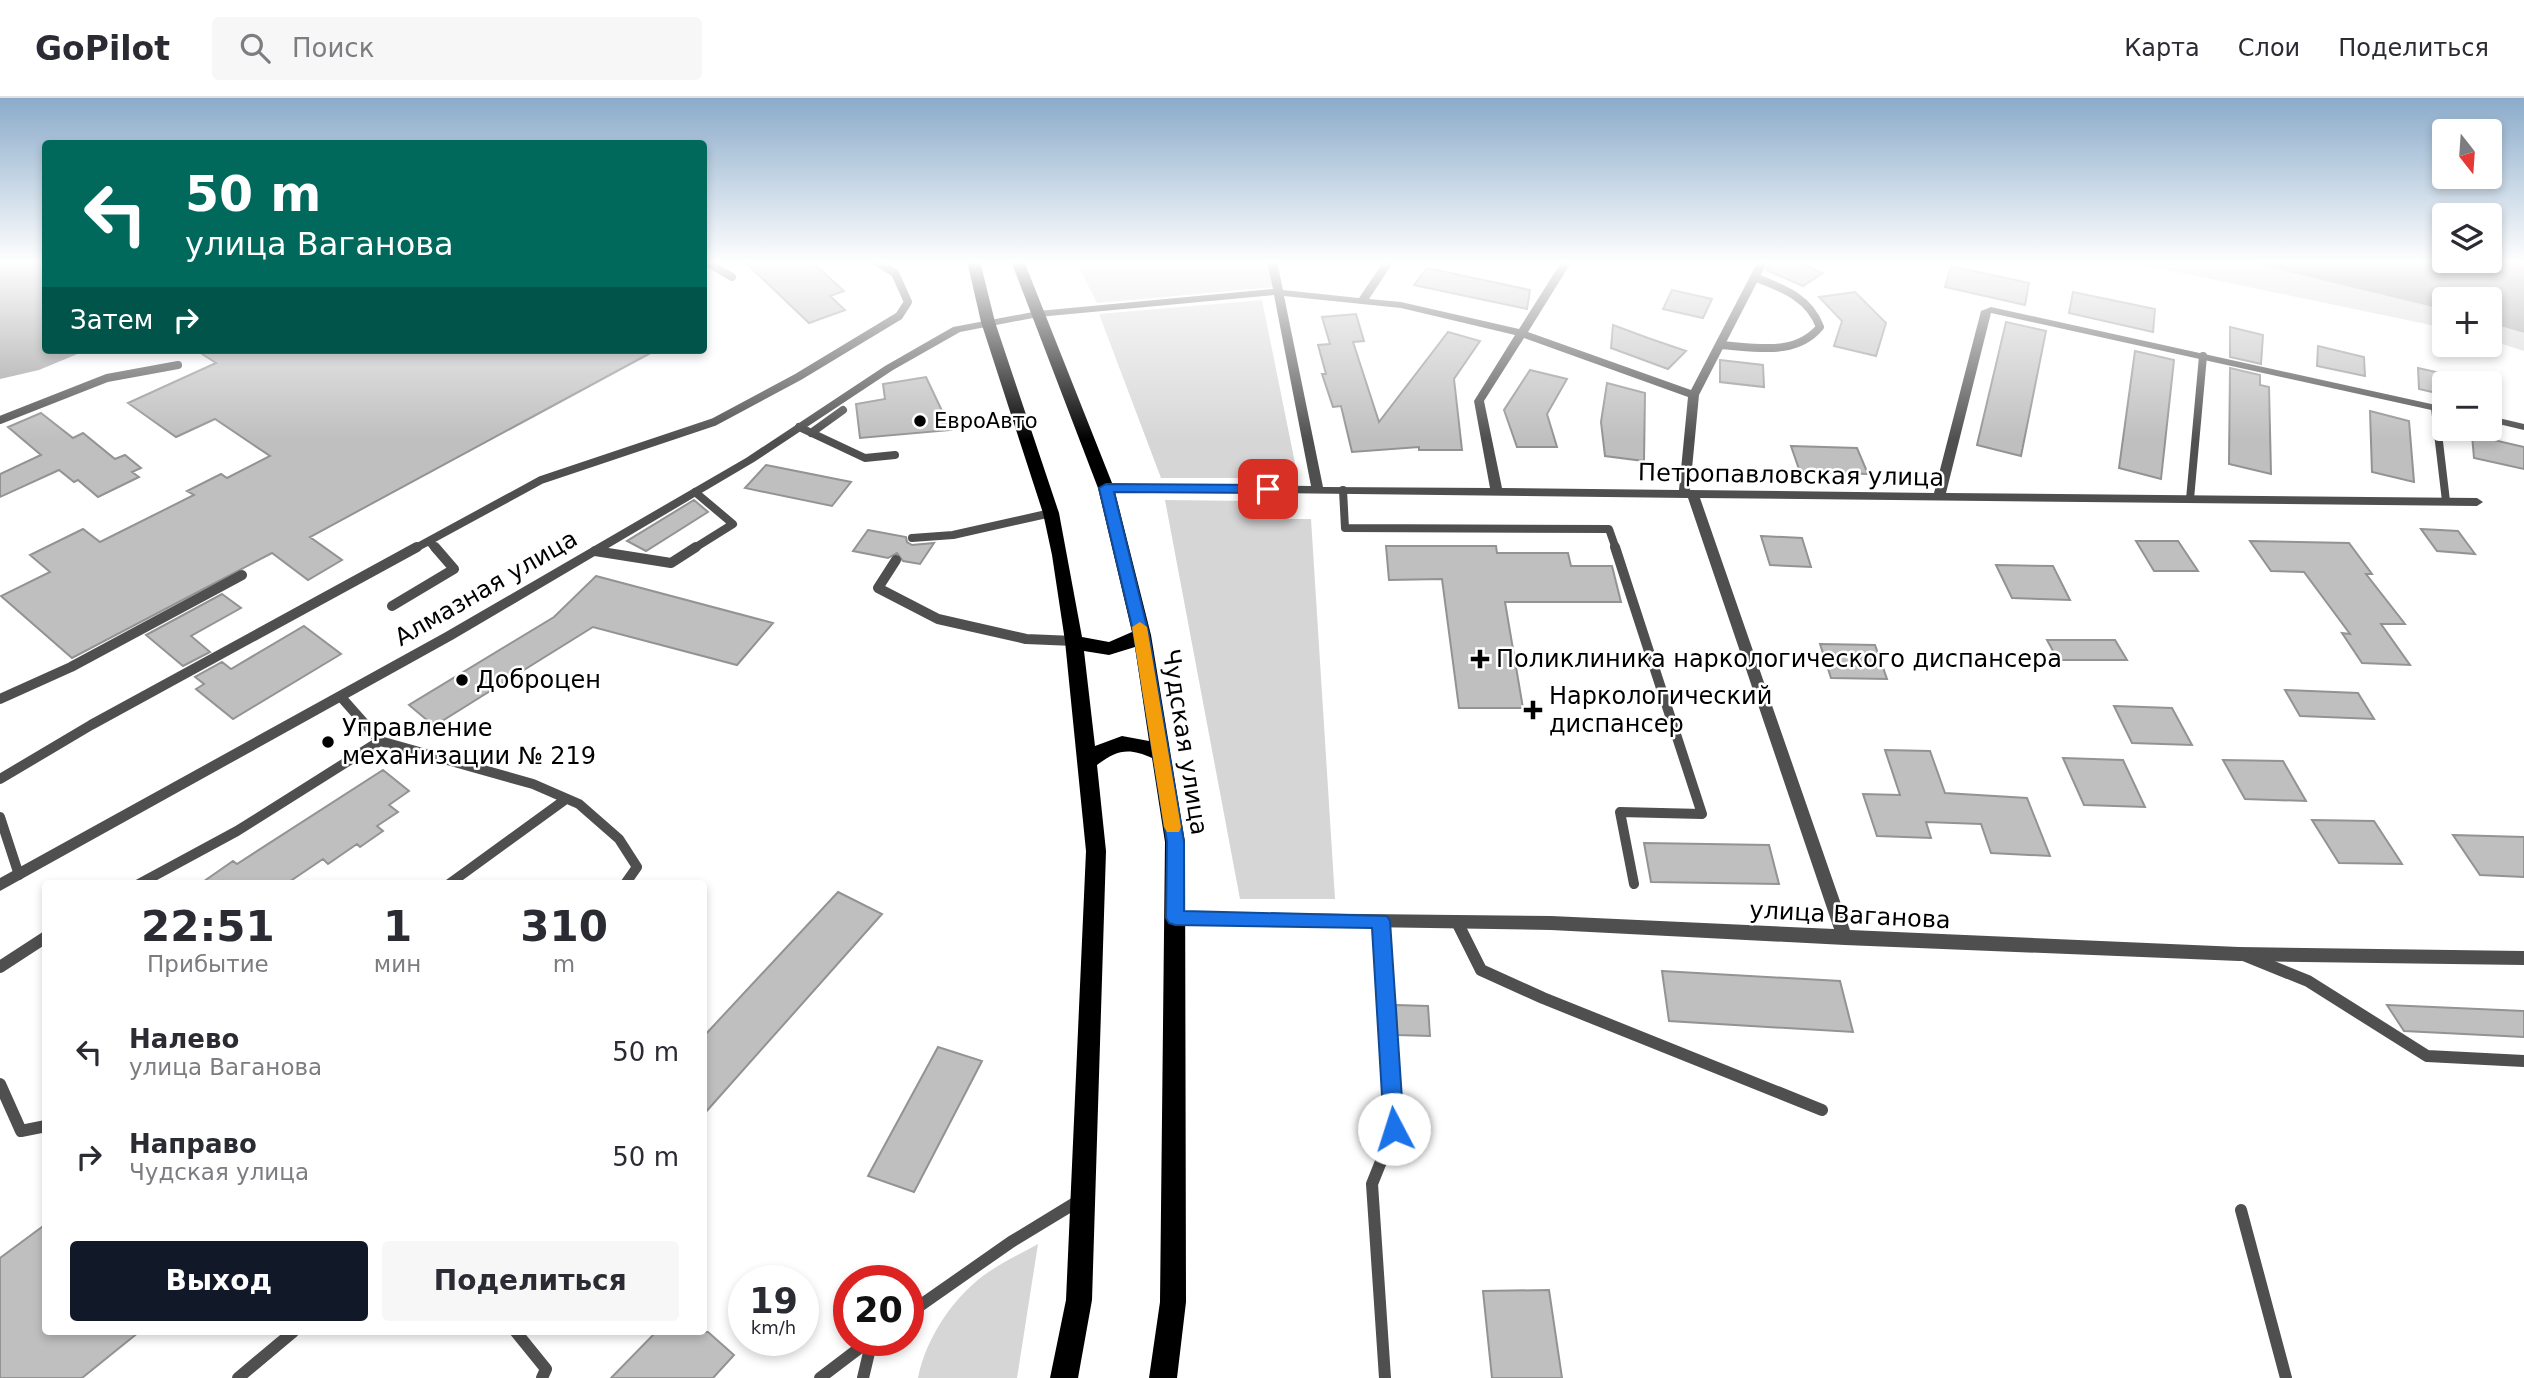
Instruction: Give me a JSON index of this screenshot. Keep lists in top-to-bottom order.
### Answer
{
  "streets": {
    "highway": ["Чудская улица"],
    "street": ["Петропавловская улица", "Алмазная улица", "улица Ваганова"]
  },
  "crossings": [
    ["Петропавловская улица", "Чудская улица"],
    ["Чудская улица", "улица Ваганова"]
  ],
  "places": {
    "other": ["ЕвроАвто", "Доброцен", "Управление механизации № 219"],
    "health": ["Поликлиника наркологического диспансера", "Наркологический диспансер"]
  },
  "north": "bottom",
  "page": {
    "header": "GoPilot",
    "search": "Поиск",
    "nav": ["Карта", "Слои", "Поделиться"],
    "map_buttons": ["+", "−"],
    "turn": ["50 m", "улица Ваганова"],
    "then": "Затем",
    "eta": [
      "22:51",
      "Прибытие",
      "1",
      "мин",
      "310",
      "m"
    ],
    "list": [
      {
        "name": "Налево",
        "note": "улица Ваганова",
        "value": "50 m"
      },
      {
        "name": "Направо",
        "note": "Чудская улица",
        "value": "50 m"
      }
    ],
    "buttons": ["Выход", "Поделиться"],
    "speed": "19 km/h",
    "limit": "20"
  }
}
